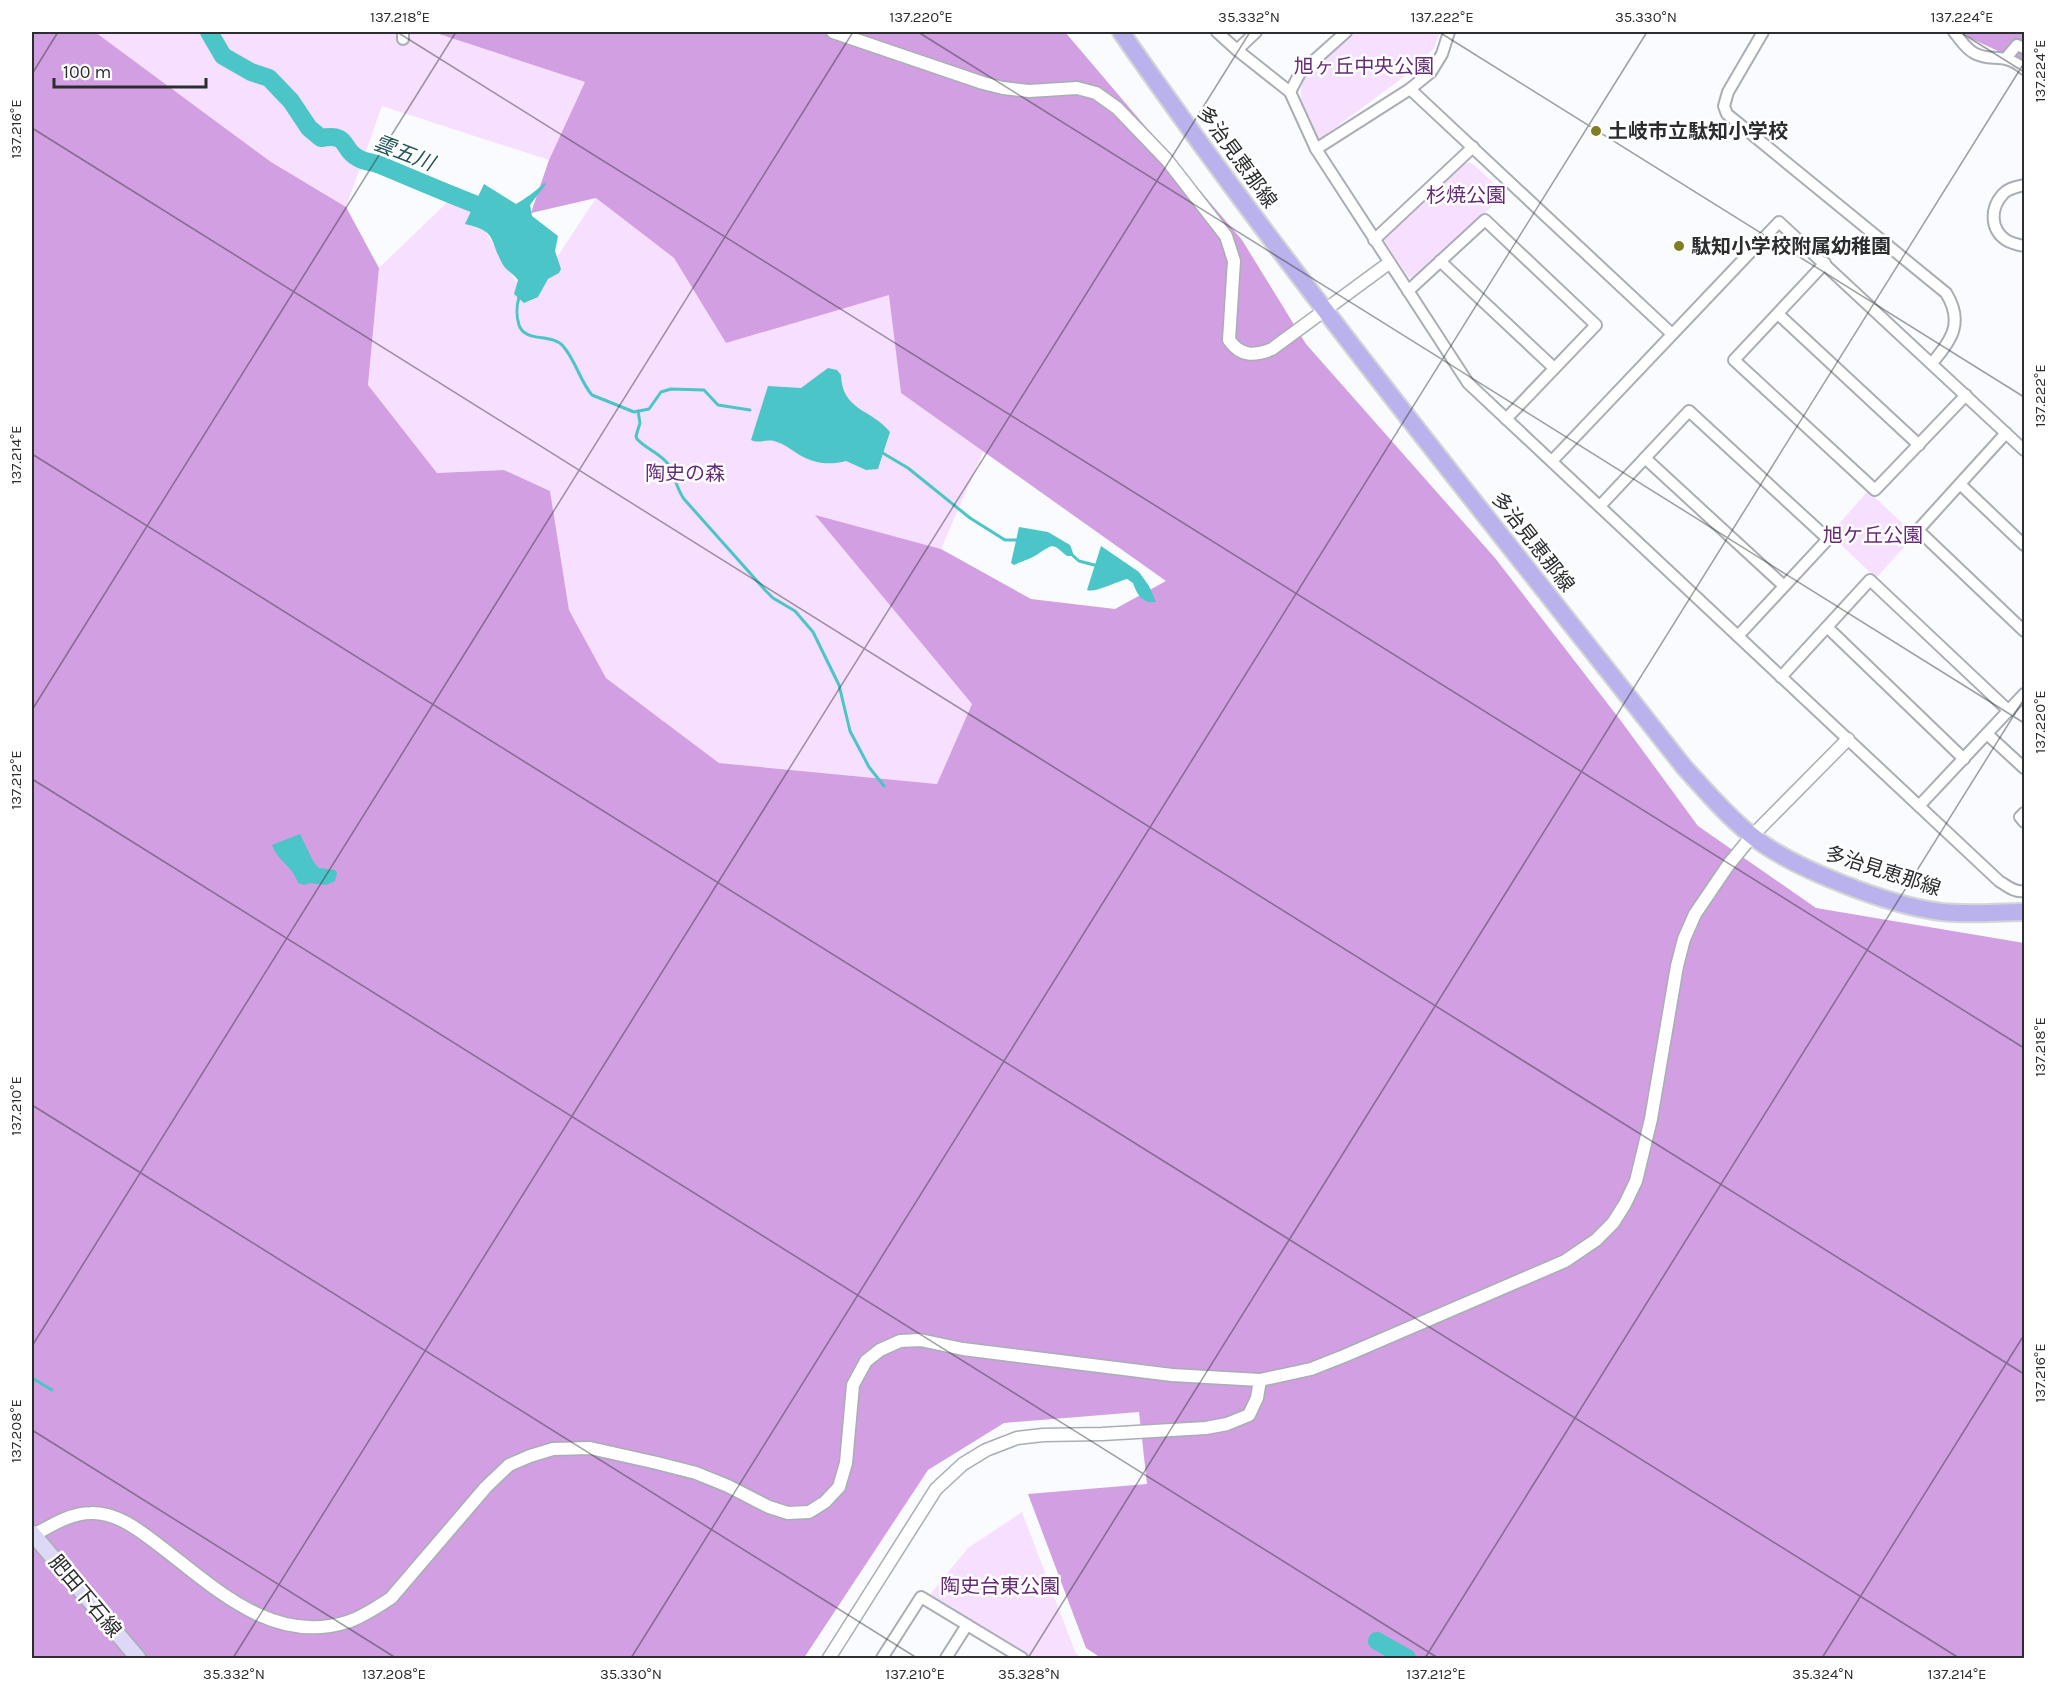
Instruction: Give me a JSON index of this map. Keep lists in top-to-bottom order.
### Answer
{
  "streets": {
    "main road": ["多治見恵那線", "肥田下石線"]
  },
  "water": ["雲五川"],
  "parks": [
    "旭ヶ丘中央公園",
    "杉焼公園",
    "陶史の森",
    "旭ケ丘公園",
    "陶史台東公園"
  ],
  "places": ["土岐市立駄知小学校", "駄知小学校附属幼稚園"],
  "scale_bar": "100 m",
  "coordinates": [
    "137.218°E",
    "137.220°E",
    "35.332°N",
    "137.222°E",
    "35.330°N",
    "137.224°E",
    "137.216°E",
    "137.214°E",
    "137.212°E",
    "137.210°E",
    "137.208°E",
    "35.328°N",
    "35.324°N"
  ]
}
